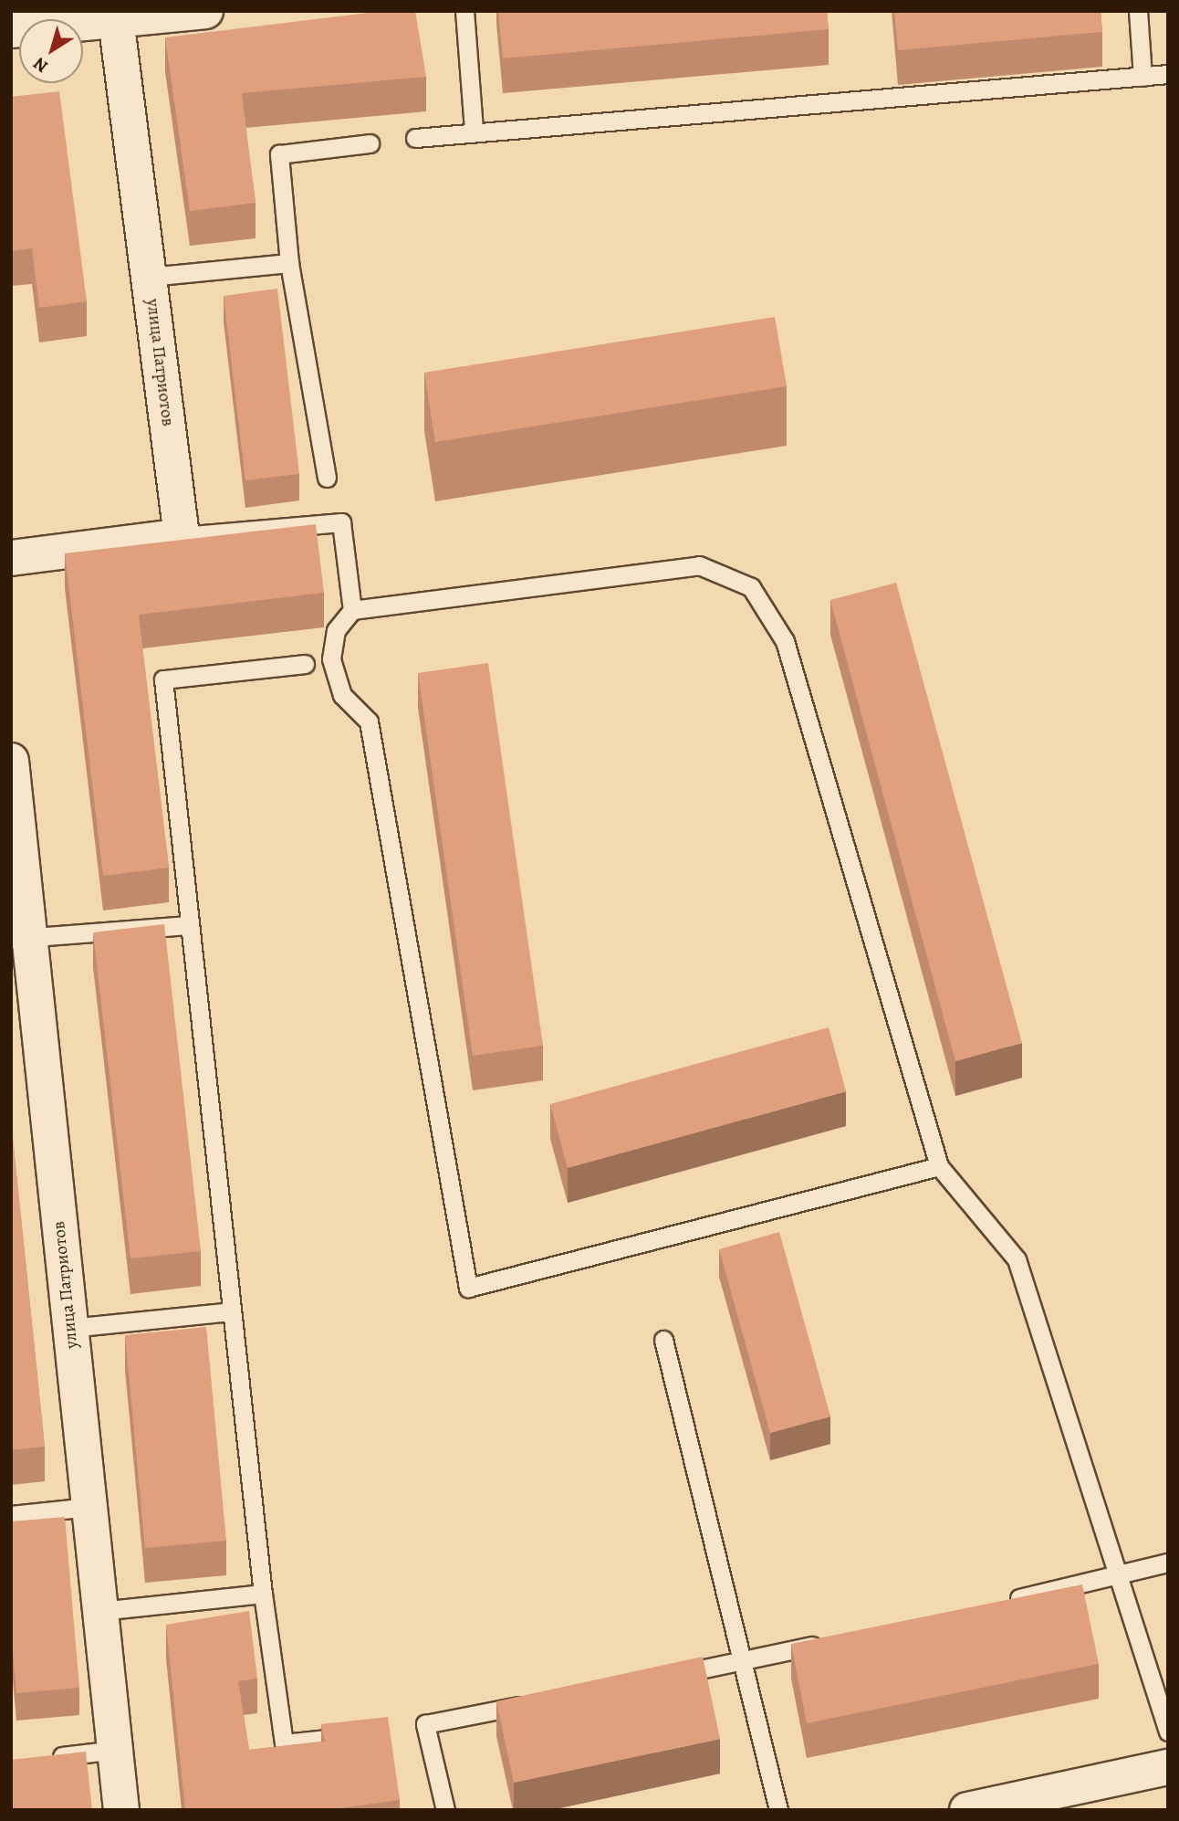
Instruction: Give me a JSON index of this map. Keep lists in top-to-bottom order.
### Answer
{
  "streets": {
    "street": ["улица Патриотов"]
  },
  "north": "bottom left"
}
